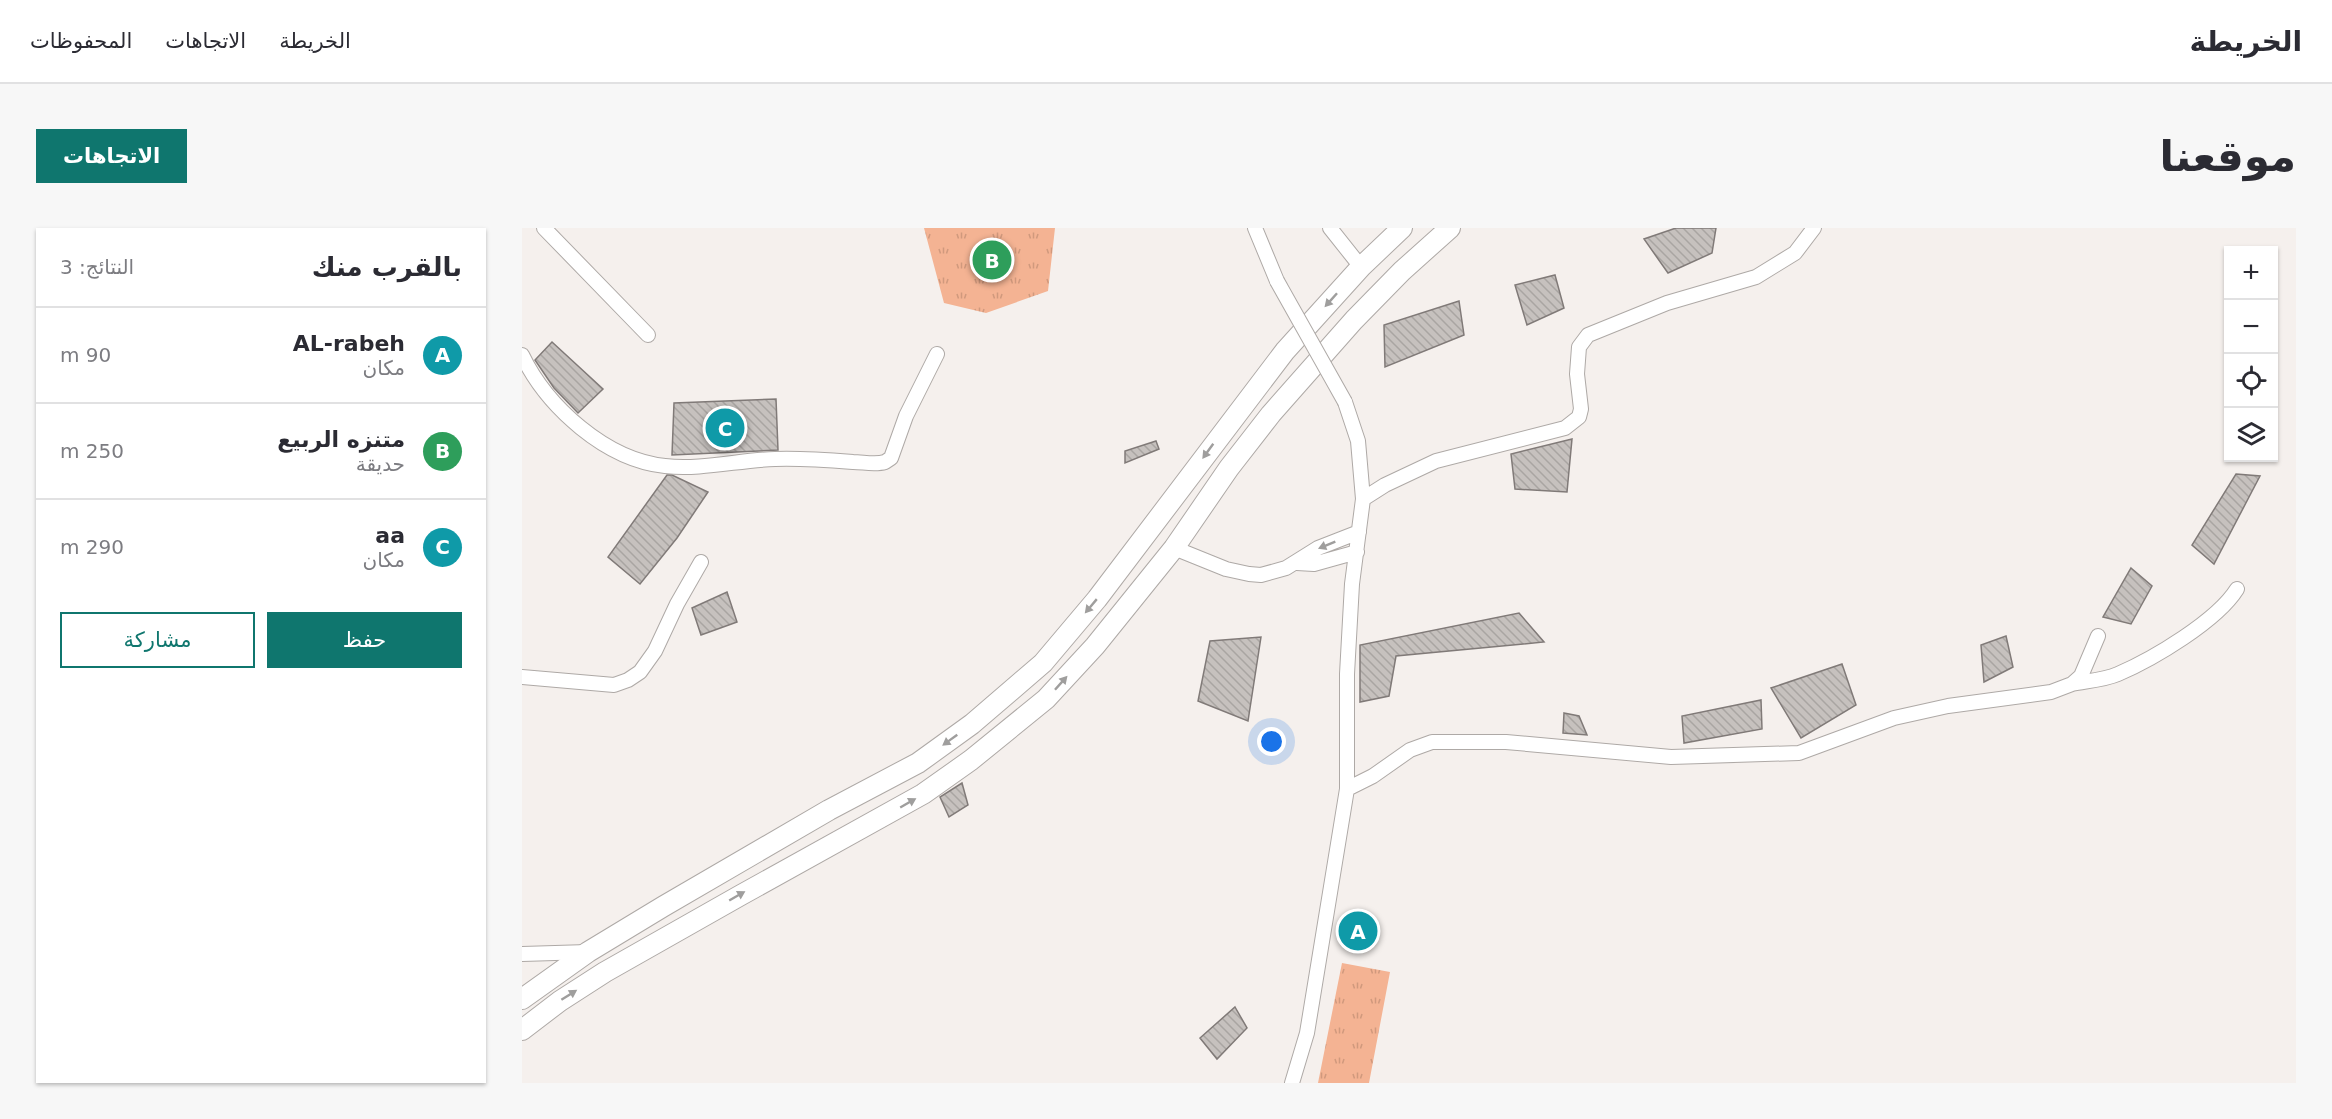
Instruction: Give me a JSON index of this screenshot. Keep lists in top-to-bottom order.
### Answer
{
  "page": {
    "header": "الخريطة",
    "nav": ["الخريطة", "الاتجاهات", "المحفوظات"],
    "buttons": [
      "الاتجاهات",
      ["حفظ", "مشاركة"]
    ],
    "title": "موقعنا",
    "heading": ["بالقرب منك", "النتائج: 3"],
    "pins": ["B", "C", "A"],
    "map_buttons": ["+", "−"],
    "list": [
      {
        "mark": "A",
        "name": "AL-rabeh",
        "note": "مكان",
        "value": "90 m"
      },
      {
        "mark": "B",
        "name": "متنزه الربيع",
        "note": "حديقة",
        "value": "250 m"
      },
      {
        "mark": "C",
        "name": "aa",
        "note": "مكان",
        "value": "290 m"
      }
    ]
  }
}
